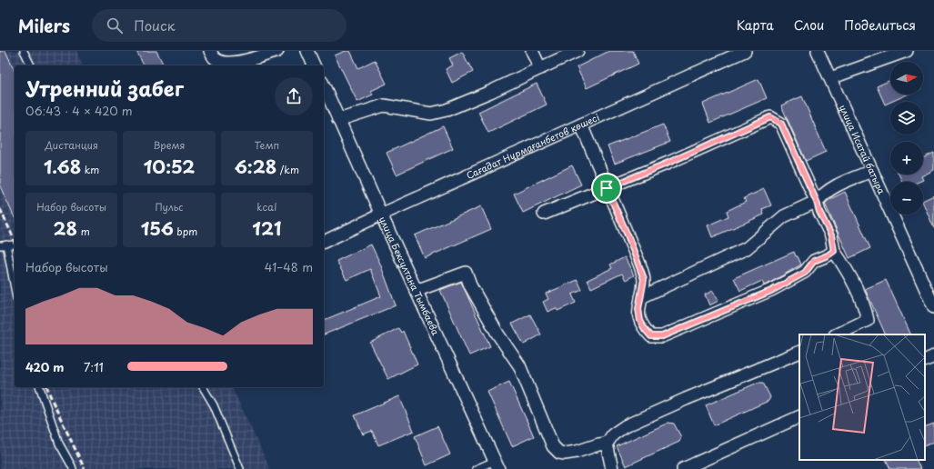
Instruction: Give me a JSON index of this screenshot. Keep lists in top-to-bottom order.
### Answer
{
  "streets": {
    "street": ["Сағадат Нұрмағанбетов көшесі", "улица Исатай батыра", "улица Бексултана Тымбаева"]
  },
  "crossings": [
    ["Сағадат Нұрмағанбетов көшесі", "улица Бексултана Тымбаева"]
  ],
  "north": "right",
  "page": {
    "header": "Milers",
    "search": "Поиск",
    "nav": ["Карта", "Слои", "Поделиться"],
    "map_buttons": ["+", "−"],
    "heading": ["Утренний забег", "06:43 · 4 × 420 m"],
    "stats": [
      ["Дистанция", "1.68 km"],
      ["Время", "10:52"],
      ["Темп", "6:28 /km"],
      ["Набор высоты", "28 m"],
      ["Пульс", "156 bpm"],
      ["kcal", "121"]
    ],
    "chart": ["Набор высоты", "41–48 m"],
    "list": [
      {
        "name": "420 m",
        "note": "7:11"
      }
    ]
  }
}
